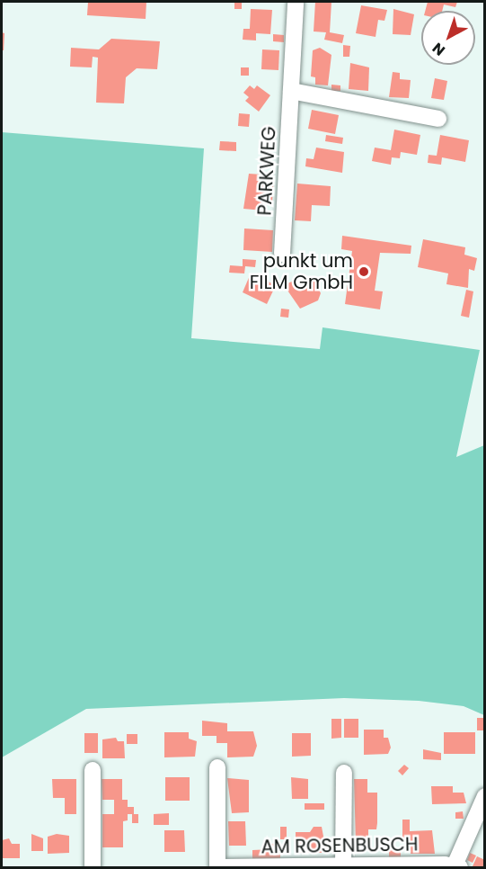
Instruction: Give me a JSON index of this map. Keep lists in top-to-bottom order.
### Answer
{
  "streets": {
    "street": ["PARKWEG", "AM ROSENBUSCH"]
  },
  "places": ["punkt um FILM GmbH"],
  "north": "bottom left"
}
